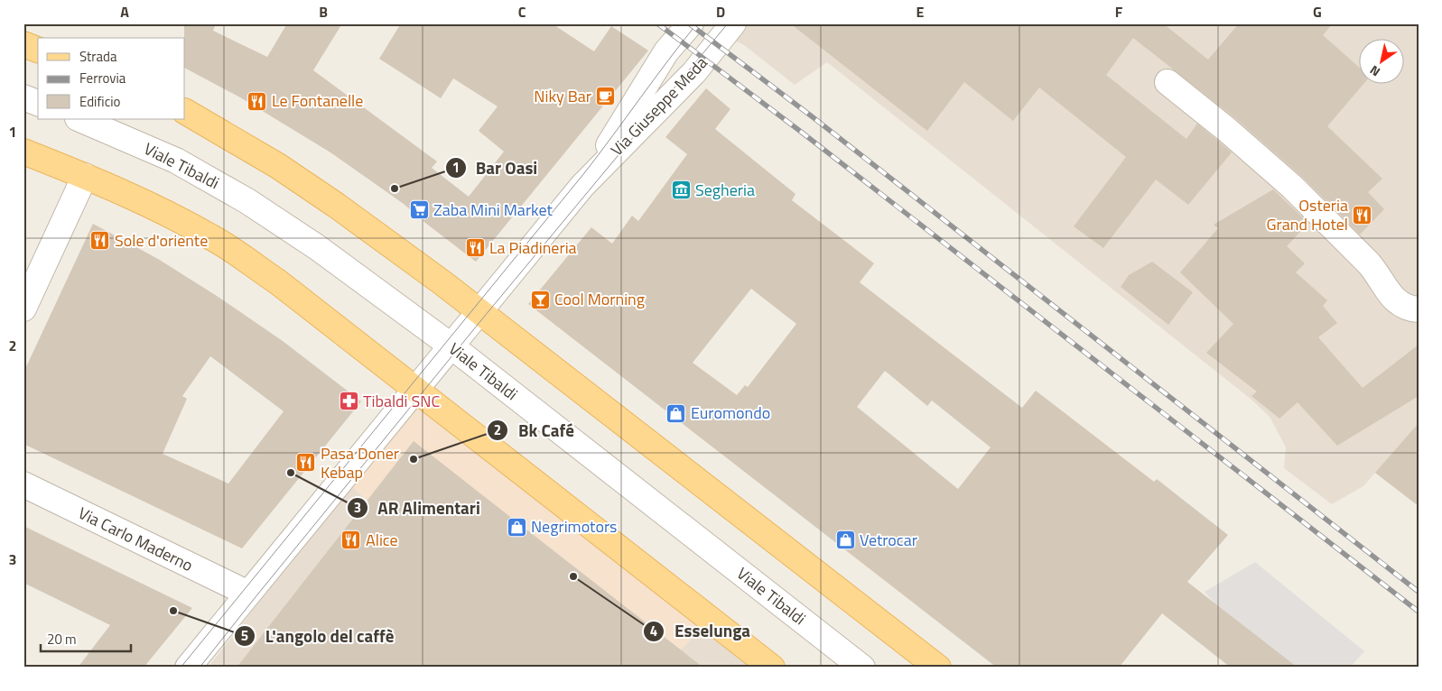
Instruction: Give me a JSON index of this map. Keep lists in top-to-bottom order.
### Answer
{
  "streets": {
    "street": ["Via Giuseppe Meda", "Viale Tibaldi", "Via Carlo Maderno"]
  },
  "crossings": [
    ["Via Giuseppe Meda", "Viale Tibaldi"],
    ["Via Giuseppe Meda", "Via Carlo Maderno"]
  ],
  "places": {
    "cafe": ["Niky Bar"],
    "restaurant": [
      "Le Fontanelle",
      "Osteria Grand Hotel",
      "Sole d'oriente",
      "La Piadineria",
      "Pasa Doner Kebap",
      "Alice"
    ],
    "other": [
      "Bar Oasi",
      "Bk Café",
      "AR Alimentari",
      "Esselunga",
      "L'angolo del caffè"
    ],
    "museum": ["Segheria"],
    "supermarket": ["Zaba Mini Market"],
    "bar": ["Cool Morning"],
    "pharmacy": ["Tibaldi SNC"],
    "shop": ["Euromondo", "Negrimotors", "Vetrocar"]
  },
  "legend": ["Strada", "Ferrovia", "Edificio"],
  "scale_bar": "20 m",
  "north": "bottom left",
  "grid": {
    "columns": [
      "A",
      "B",
      "C",
      "D",
      "E",
      "F",
      "G"
    ],
    "rows": ["1", "2", "3"]
  }
}
